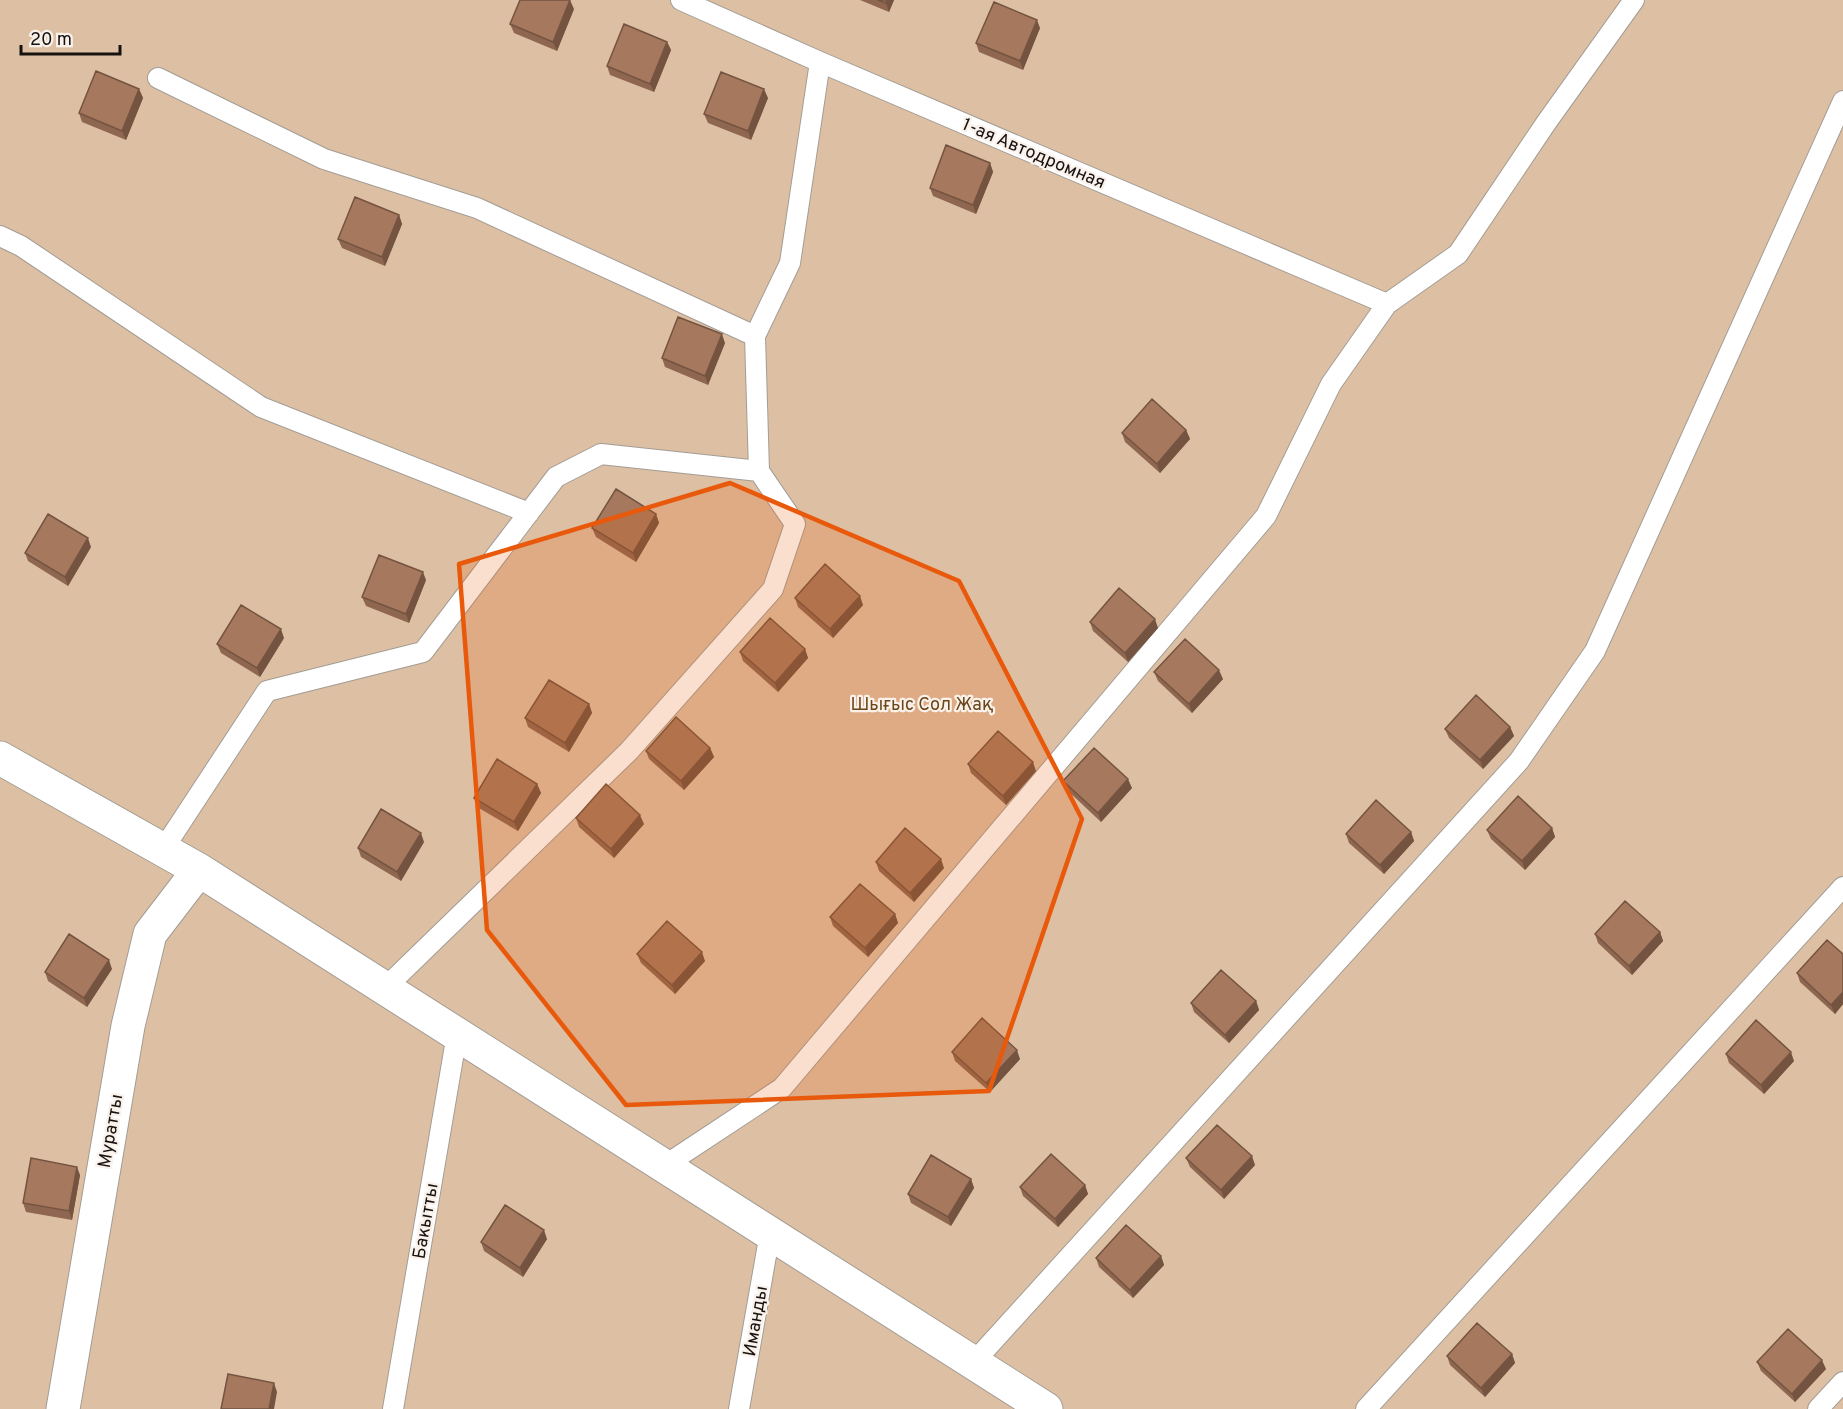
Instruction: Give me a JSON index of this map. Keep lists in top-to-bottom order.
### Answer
{
  "streets": {
    "street": ["Муратты"],
    "lane": ["1-ая Автодромная", "Бакытты", "Иманды"]
  },
  "parks": ["Шығыс Сол Жақ"],
  "scale_bar": "20 m"
}
